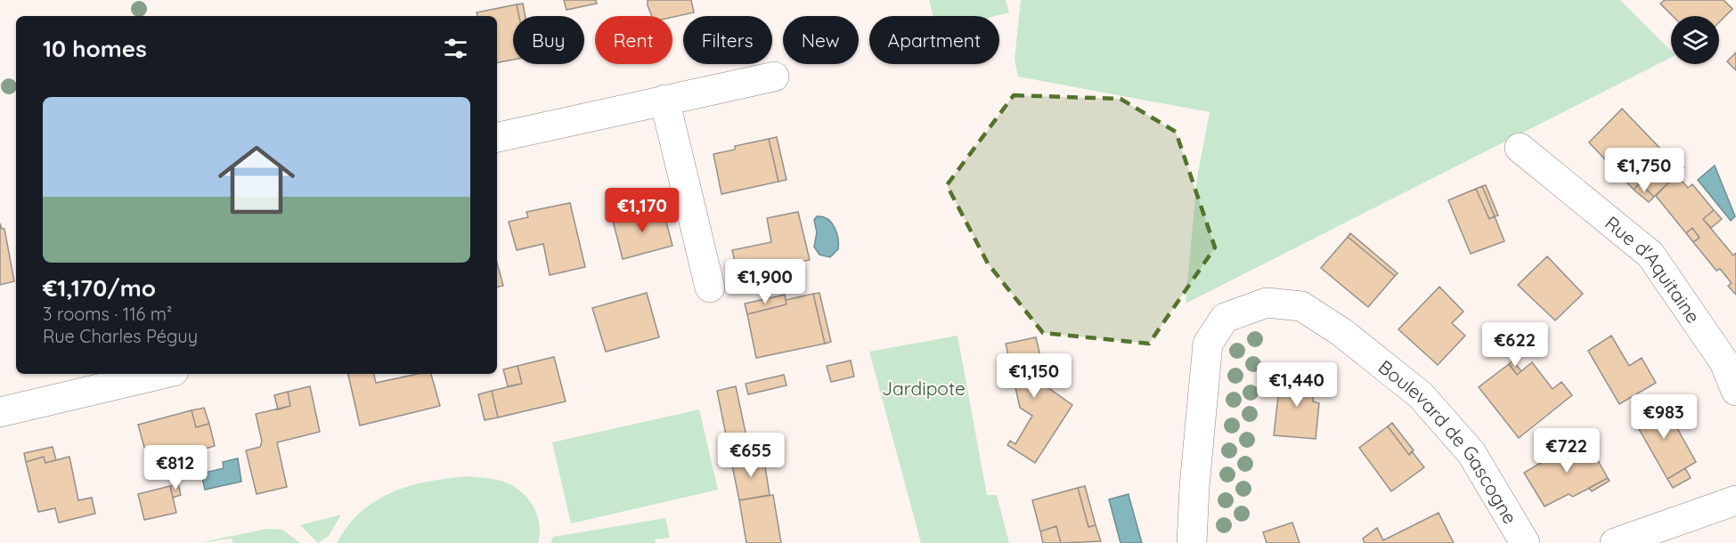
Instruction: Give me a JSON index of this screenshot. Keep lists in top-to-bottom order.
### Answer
{
  "streets": {
    "street": ["Rue d'Aquitaine", "Boulevard de Gascogne"]
  },
  "parks": ["Jardipote"],
  "page": {
    "chip": [
      "Buy",
      "Rent",
      "Filters",
      "New",
      "Apartment"
    ],
    "heading": "10 homes",
    "list": [
      {
        "name": "€1,170/mo",
        "note": "3 rooms · 116 m² · Rue Charles Péguy"
      }
    ],
    "price": [
      "€1,750",
      "€1,170",
      "€1,900",
      "€622",
      "€1,150",
      "€1,440",
      "€983",
      "€722",
      "€655",
      "€812"
    ]
  }
}
